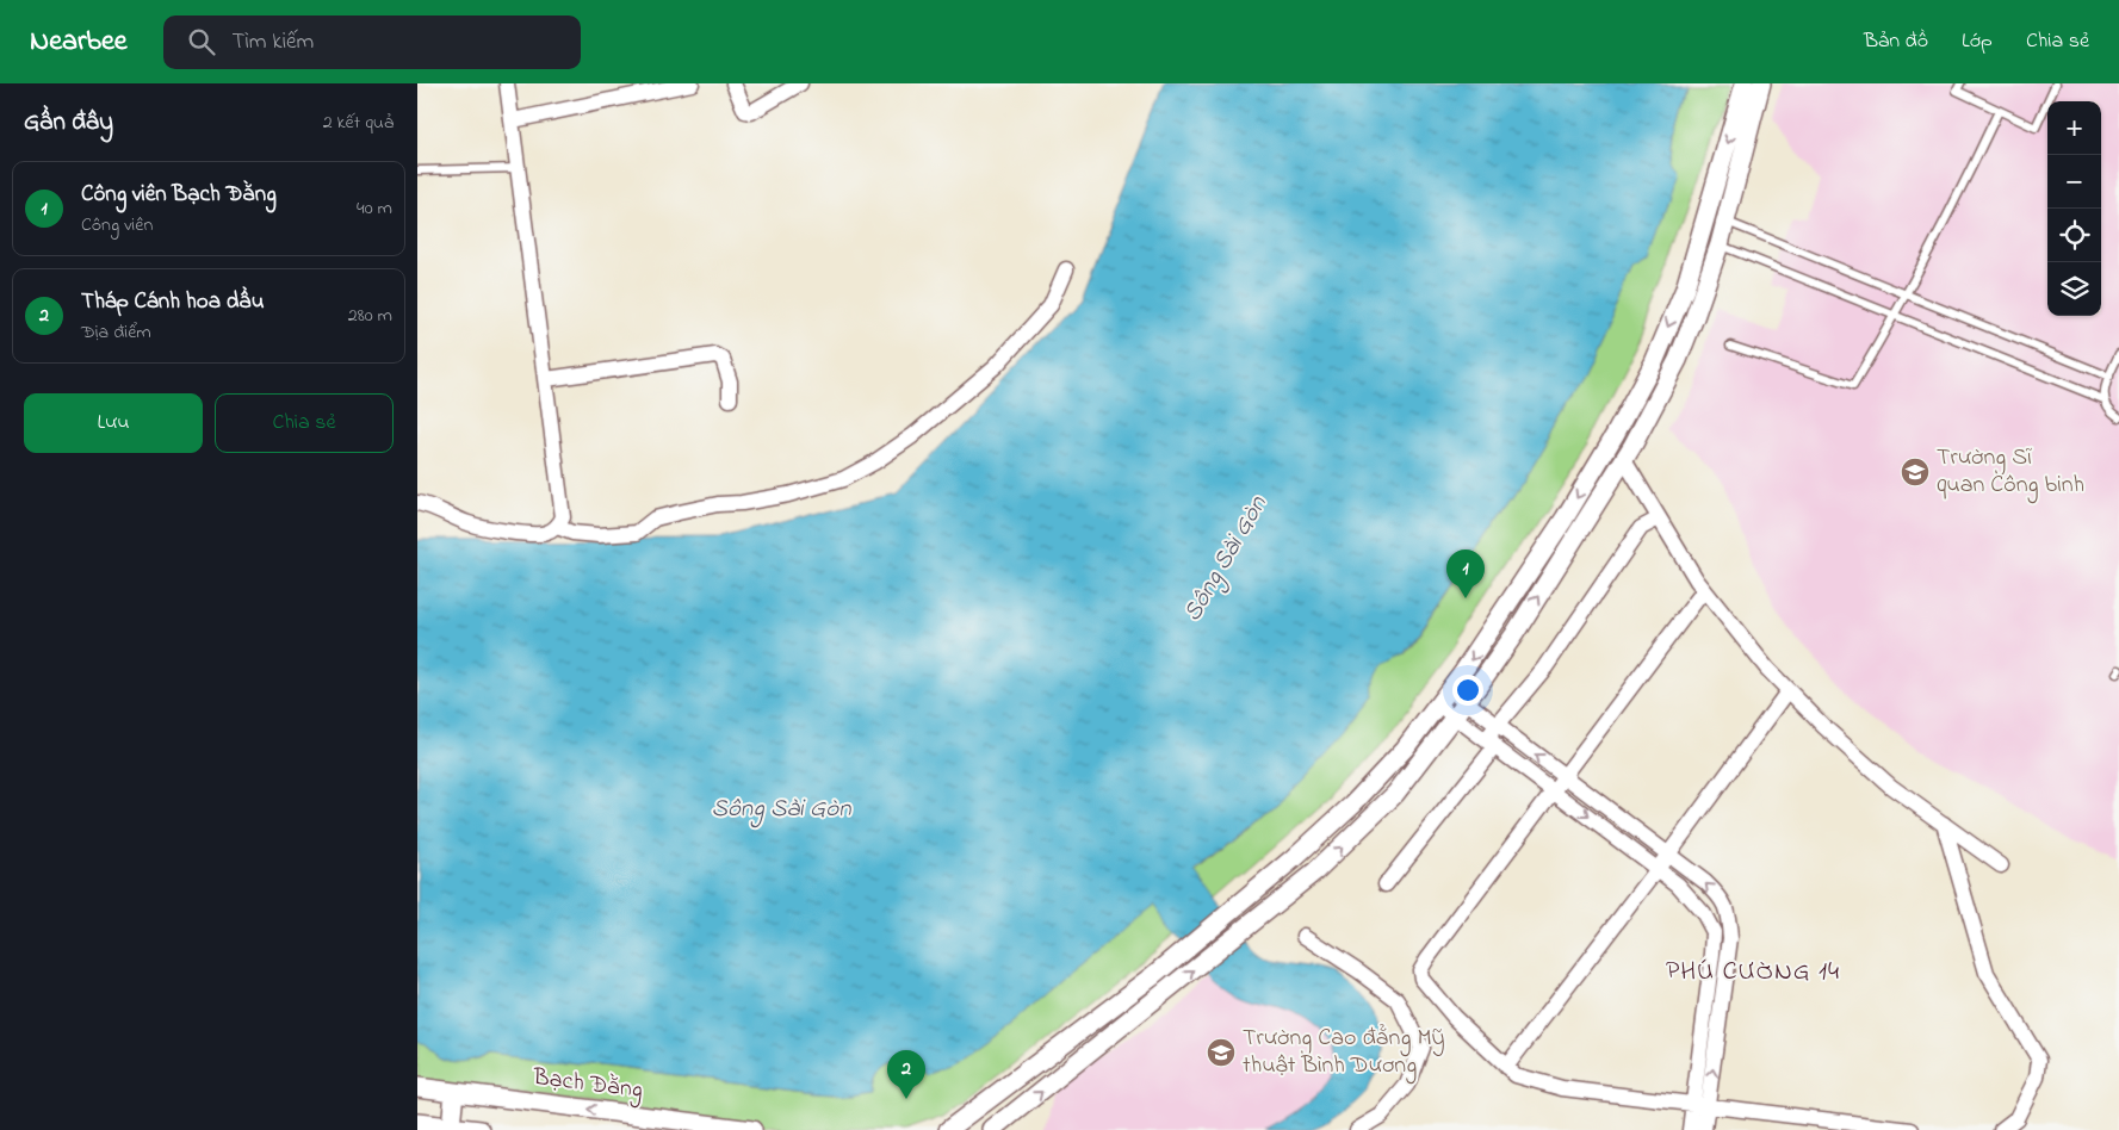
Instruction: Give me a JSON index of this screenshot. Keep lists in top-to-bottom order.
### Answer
{
  "streets": {
    "street": ["Bạch Đằng"]
  },
  "one_way": ["Bạch Đằng"],
  "districts": ["PHÚ CƯỜNG 14"],
  "water": ["Sông Sài Gòn"],
  "places": {
    "school or university": ["Trường Sĩ quan Công binh", "Trường Cao đẳng Mỹ thuật Bình Dương"]
  },
  "page": {
    "header": "Nearbee",
    "search": "Tìm kiếm",
    "nav": ["Bản đồ", "Lớp", "Chia sẻ"],
    "heading": ["Gần đây", "2 kết quả"],
    "map_buttons": ["+", "−"],
    "list": [
      {
        "mark": "1",
        "name": "Công viên Bạch Đằng",
        "note": "Công viên",
        "value": "40 m"
      },
      {
        "mark": "2",
        "name": "Tháp Cánh hoa dầu",
        "note": "Địa điểm",
        "value": "280 m"
      }
    ],
    "buttons": ["Lưu", "Chia sẻ"],
    "pins": ["1", "2"]
  }
}
